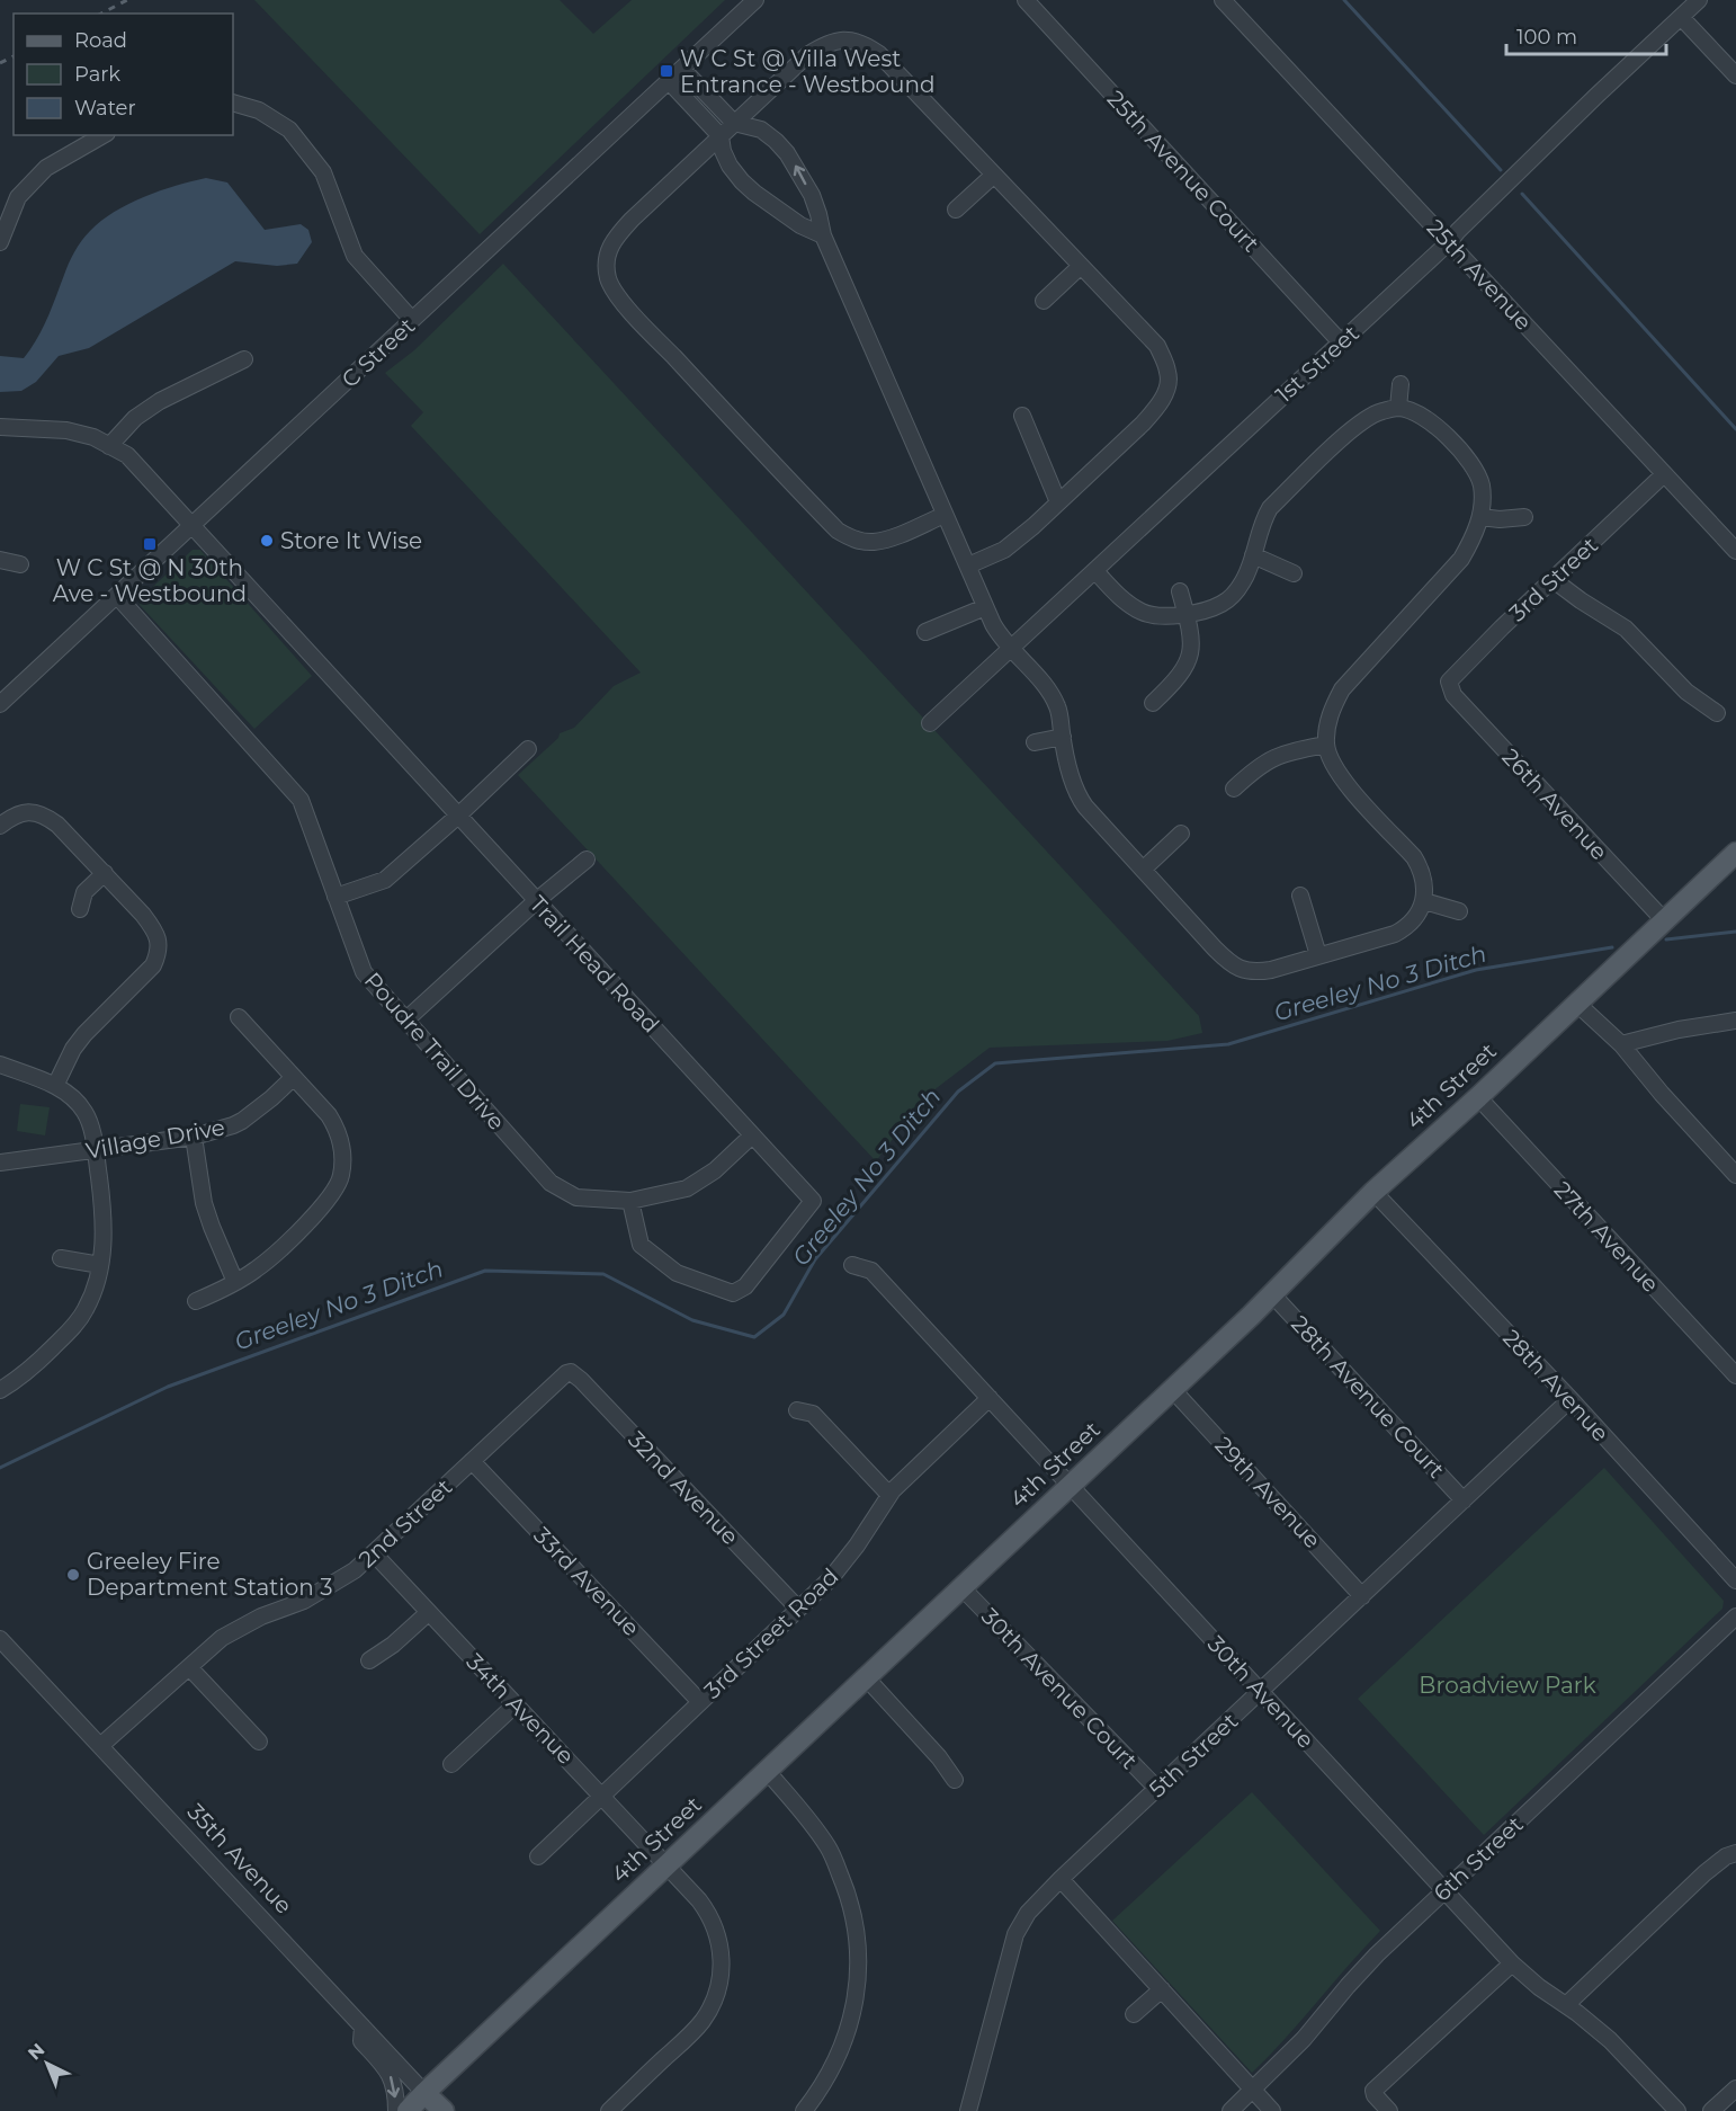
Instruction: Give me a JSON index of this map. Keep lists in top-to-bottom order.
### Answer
{
  "streets": {
    "main road": ["4th Street", "35th Avenue"],
    "street": [
      "25th Avenue Court",
      "25th Avenue",
      "C Street",
      "1st Street",
      "3rd Street",
      "26th Avenue",
      "Trail Head Road",
      "Poudre Trail Drive",
      "Village Drive",
      "27th Avenue",
      "28th Avenue",
      "28th Avenue Court",
      "32nd Avenue",
      "29th Avenue",
      "2nd Street",
      "33rd Avenue",
      "3rd Street Road",
      "30th Avenue Court",
      "30th Avenue",
      "34th Avenue",
      "5th Street",
      "6th Street"
    ]
  },
  "crossings": [
    ["25th Avenue Court", "1st Street"],
    ["25th Avenue", "1st Street"],
    ["25th Avenue", "3rd Street"],
    ["C Street", "Trail Head Road"],
    ["C Street", "Poudre Trail Drive"],
    ["3rd Street", "26th Avenue"],
    ["26th Avenue", "4th Street"],
    ["Trail Head Road", "Poudre Trail Drive"],
    ["4th Street", "27th Avenue"],
    ["4th Street", "28th Avenue"],
    ["4th Street", "28th Avenue Court"],
    ["4th Street", "29th Avenue"],
    ["4th Street", "30th Avenue Court"],
    ["4th Street", "30th Avenue"],
    ["4th Street", "34th Avenue"],
    ["4th Street", "35th Avenue"],
    ["28th Avenue", "5th Street"],
    ["28th Avenue Court", "5th Street"],
    ["32nd Avenue", "2nd Street"],
    ["32nd Avenue", "3rd Street Road"],
    ["29th Avenue", "5th Street"],
    ["2nd Street", "33rd Avenue"],
    ["2nd Street", "34th Avenue"],
    ["2nd Street", "35th Avenue"],
    ["33rd Avenue", "3rd Street Road"],
    ["3rd Street Road", "30th Avenue"],
    ["3rd Street Road", "34th Avenue"],
    ["30th Avenue Court", "5th Street"],
    ["30th Avenue", "5th Street"],
    ["30th Avenue", "6th Street"]
  ],
  "water": ["Greeley No 3 Ditch"],
  "parks": ["Broadview Park"],
  "places": {
    "transit": ["W C St @ Villa West Entrance - Westbound", "W C St @ N 30th Ave - Westbound"],
    "other": ["Store It Wise", "Greeley Fire Department Station 3"]
  },
  "legend": ["Road", "Park", "Water"],
  "scale_bar": "100 m",
  "north": "top left"
}
